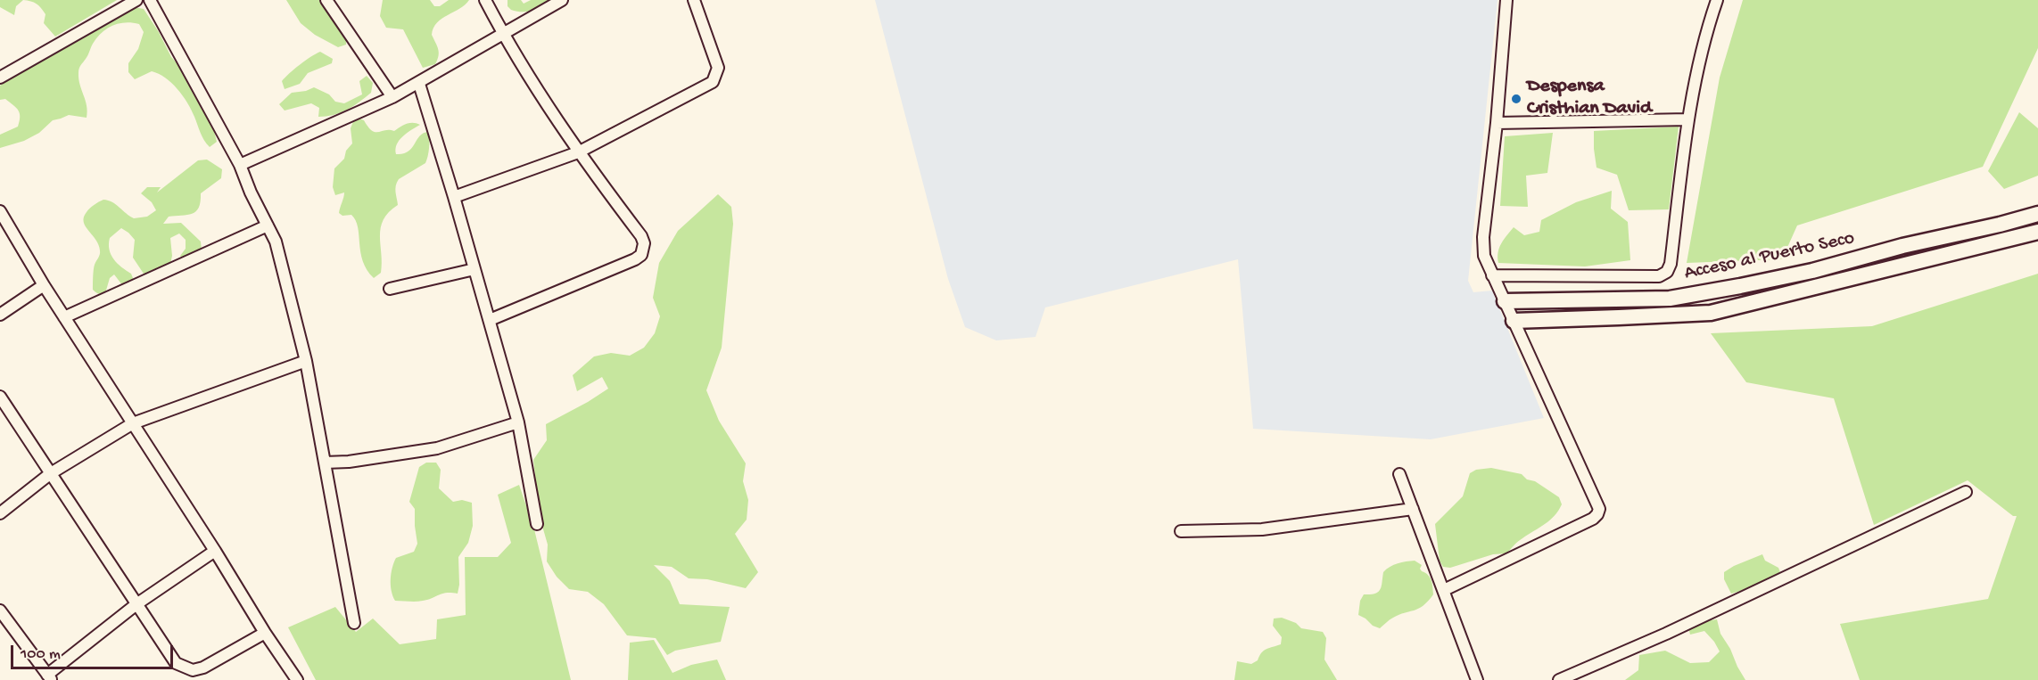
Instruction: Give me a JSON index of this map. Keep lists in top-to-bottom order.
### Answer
{
  "streets": {
    "main road": ["Acceso al Puerto Seco"]
  },
  "places": ["Despensa Cristhian David"],
  "scale_bar": "100 m"
}
